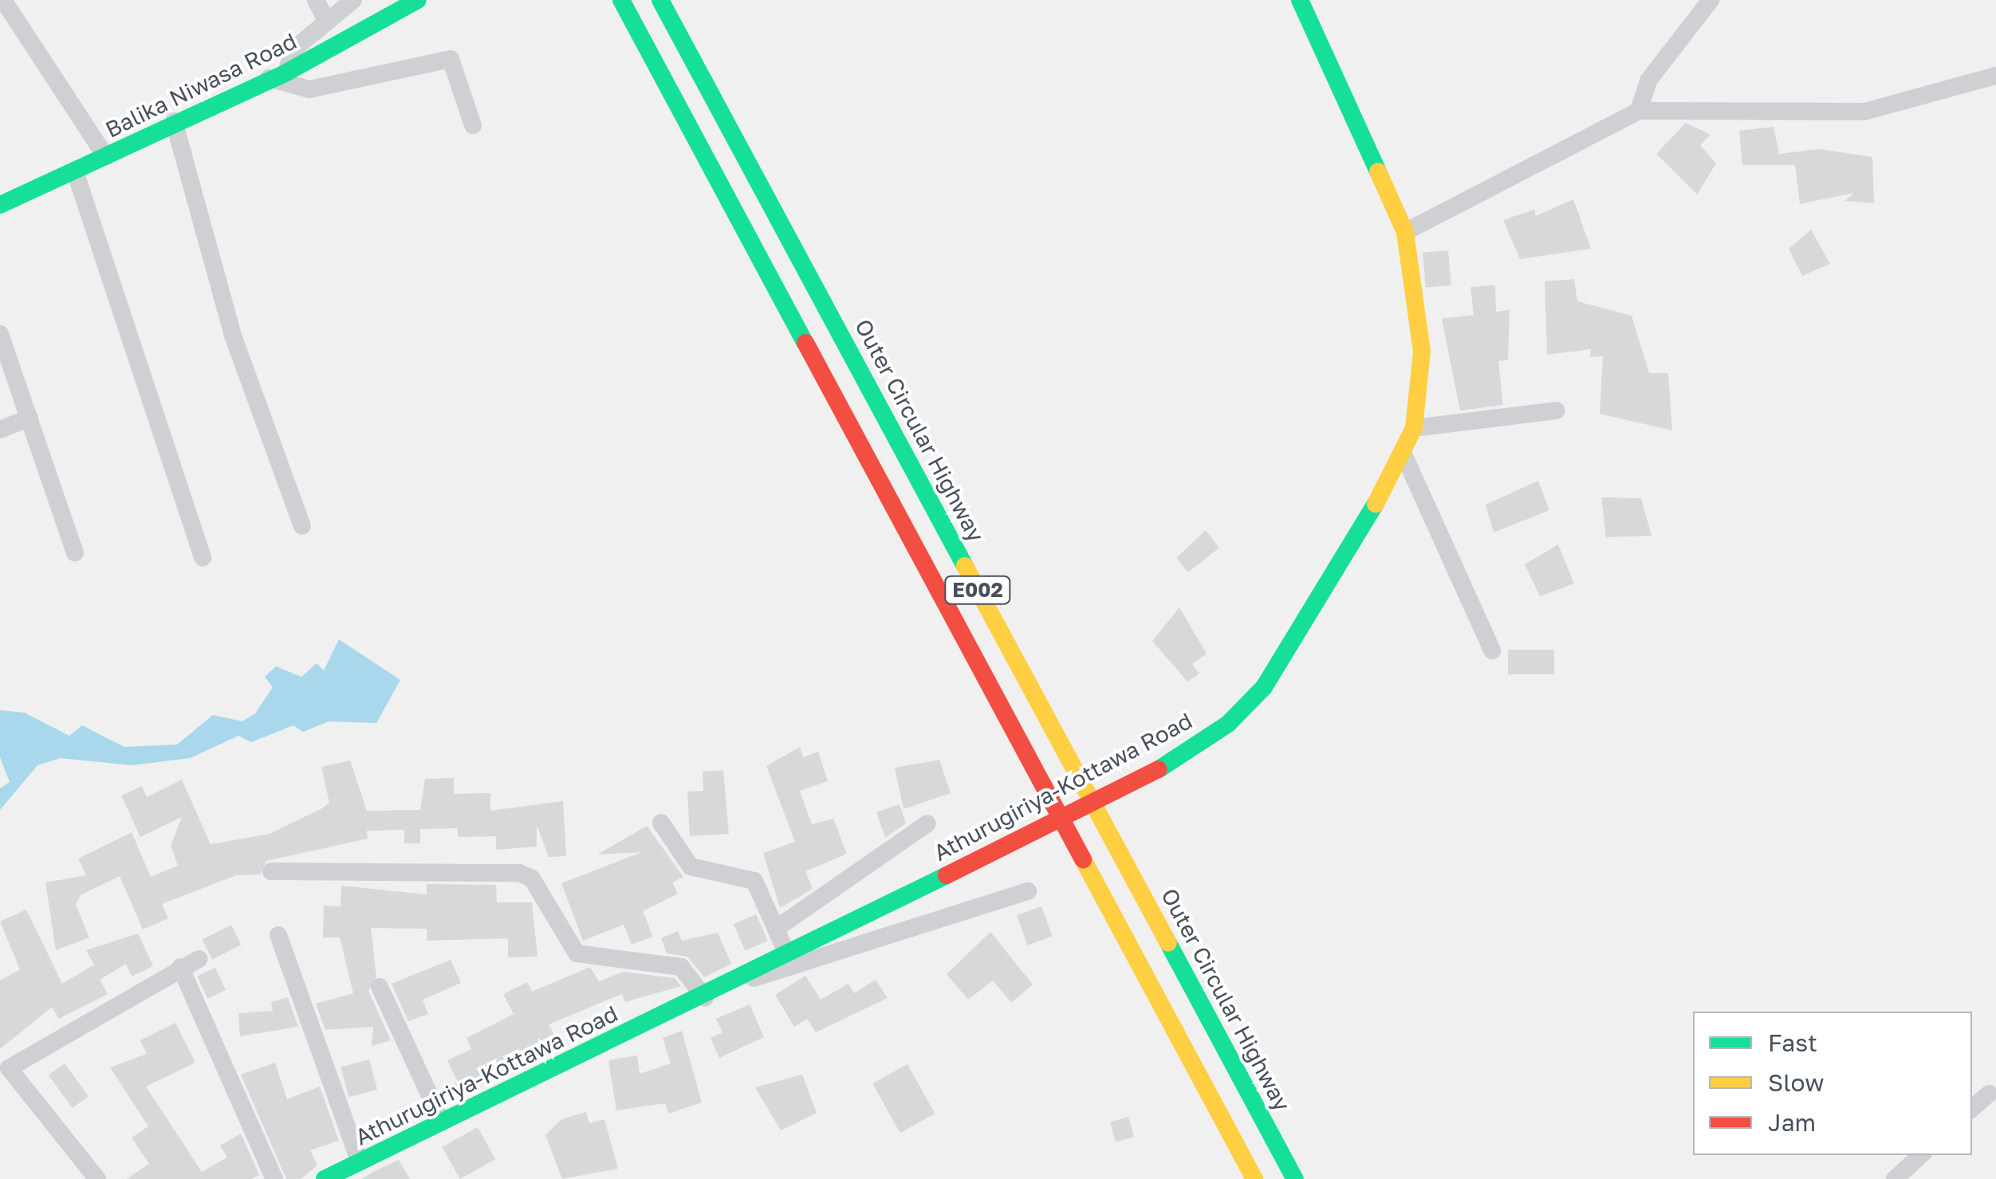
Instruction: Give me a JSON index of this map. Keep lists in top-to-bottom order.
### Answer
{
  "streets": {
    "main road": [
      "Balika Niwasa Road",
      "Outer Circular Highway",
      "E002",
      "Athurugiriya-Kottawa Road"
    ]
  },
  "legend": ["Fast", "Slow", "Jam"]
}
